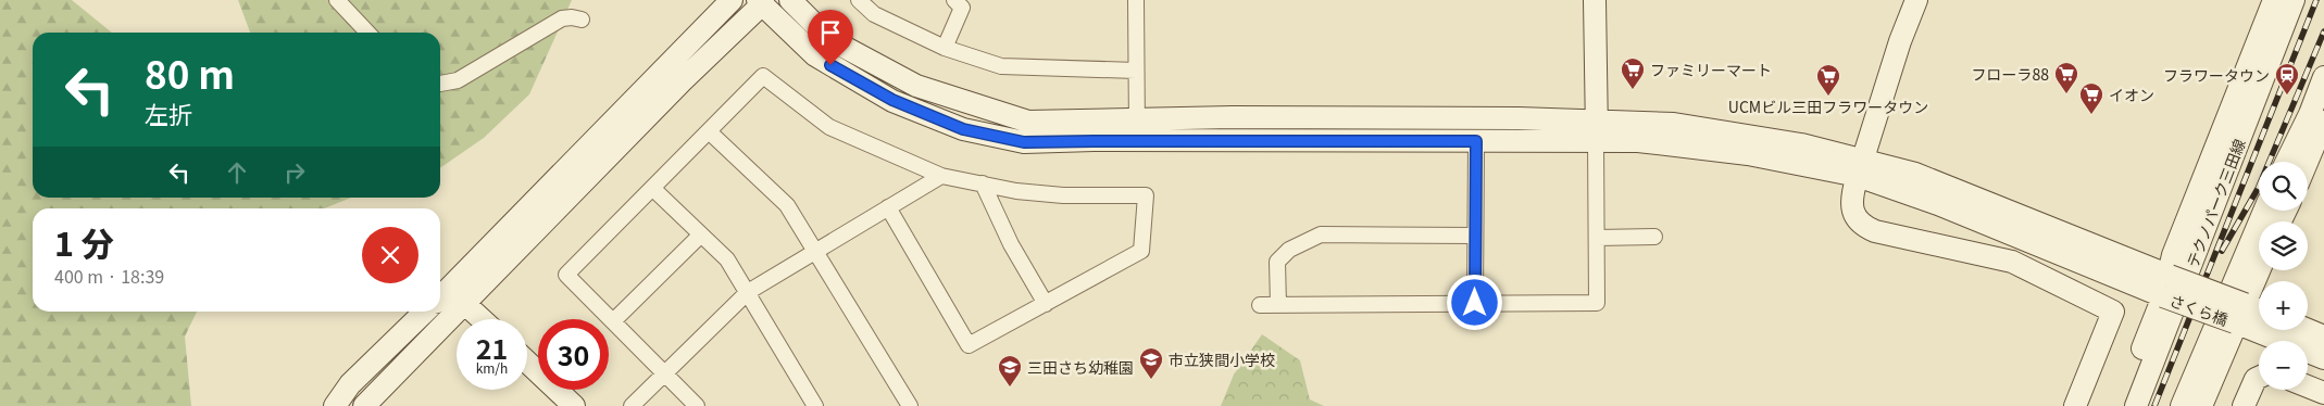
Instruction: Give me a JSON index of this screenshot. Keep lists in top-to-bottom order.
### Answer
{
  "streets": {
    "street": ["テクノパーク三田線", "さくら橋"]
  },
  "places": {
    "supermarket": [
      "ファミリーマート",
      "フローラ88",
      "UCMビル三田フラワータウン",
      "イオン"
    ],
    "station": ["フラワータウン"],
    "school or university": ["市立狭間小学校", "三田さち幼稚園"]
  },
  "page": {
    "turn": ["80 m", "左折"],
    "map_buttons": ["+", "−"],
    "heading": ["1 分", "400 m · 18:39"],
    "speed": "21 km/h",
    "limit": "30"
  }
}
